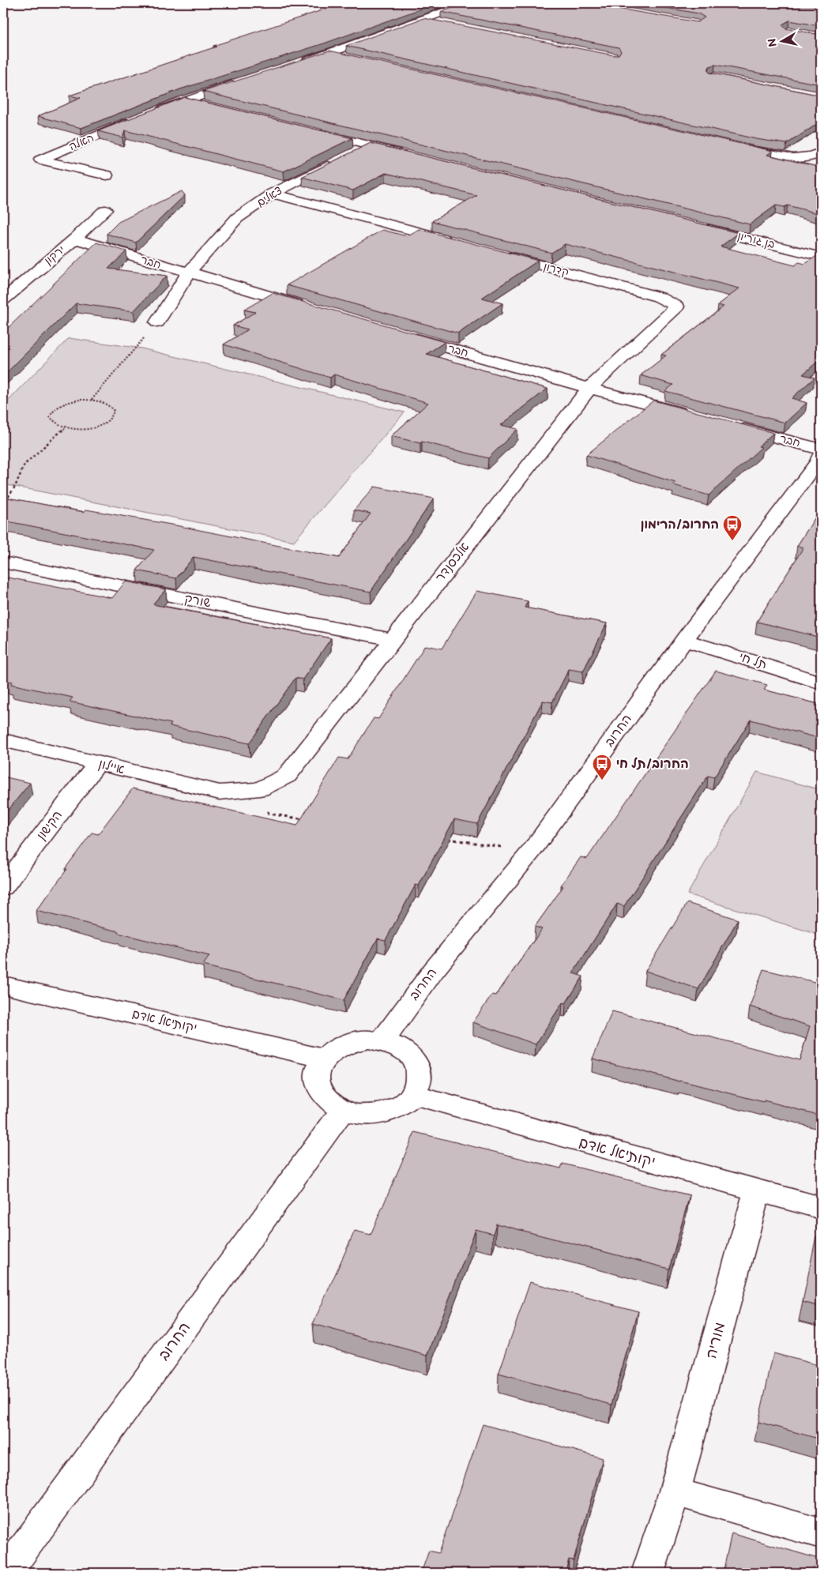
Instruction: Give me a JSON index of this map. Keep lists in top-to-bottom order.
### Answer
{
  "streets": {
    "street": [
      "האלה",
      "צאלים",
      "בן גוריון",
      "ירקון",
      "חבר",
      "קדרון",
      "אלכסנדר",
      "שורק",
      "תל חי",
      "החרוב",
      "איילון",
      "הקישון",
      "יקותיאל אדם",
      "מוריה"
    ]
  },
  "crossings": [
    ["צאלים", "חבר"],
    ["ירקון", "חבר"],
    ["חבר", "אלכסנדר"],
    ["חבר", "החרוב"],
    ["קדרון", "אלכסנדר"],
    ["אלכסנדר", "שורק"],
    ["אלכסנדר", "איילון"],
    ["תל חי", "החרוב"],
    ["החרוב", "יקותיאל אדם"],
    ["איילון", "הקישון"],
    ["יקותיאל אדם", "מוריה"]
  ],
  "places": {
    "bus stop": ["החרוב/הרימון", "החרוב/תל חי"]
  },
  "north": "left"
}
